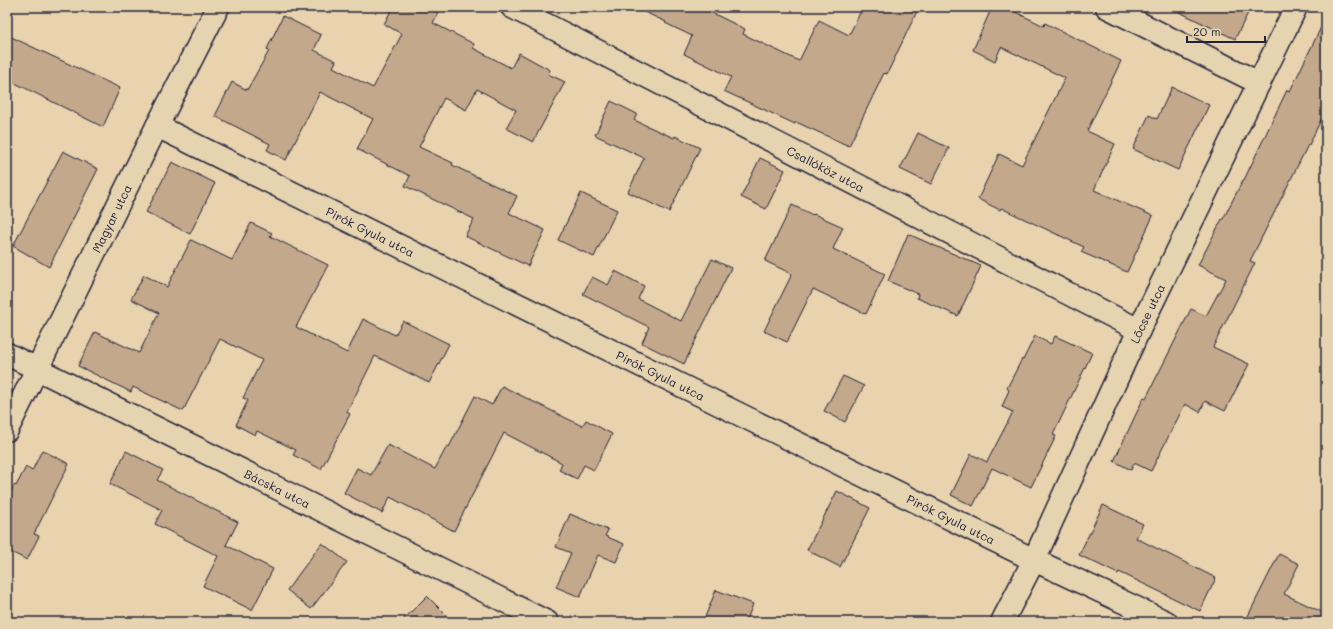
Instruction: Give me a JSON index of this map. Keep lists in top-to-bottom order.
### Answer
{
  "streets": {
    "street": [
      "Csallóköz utca",
      "Magyar utca",
      "Pirók Gyula utca",
      "Lőcse utca",
      "Bácska utca"
    ]
  },
  "crossings": [
    ["Csallóköz utca", "Lőcse utca"],
    ["Magyar utca", "Pirók Gyula utca"],
    ["Magyar utca", "Bácska utca"],
    ["Pirók Gyula utca", "Lőcse utca"]
  ],
  "scale_bar": "20 m"
}
